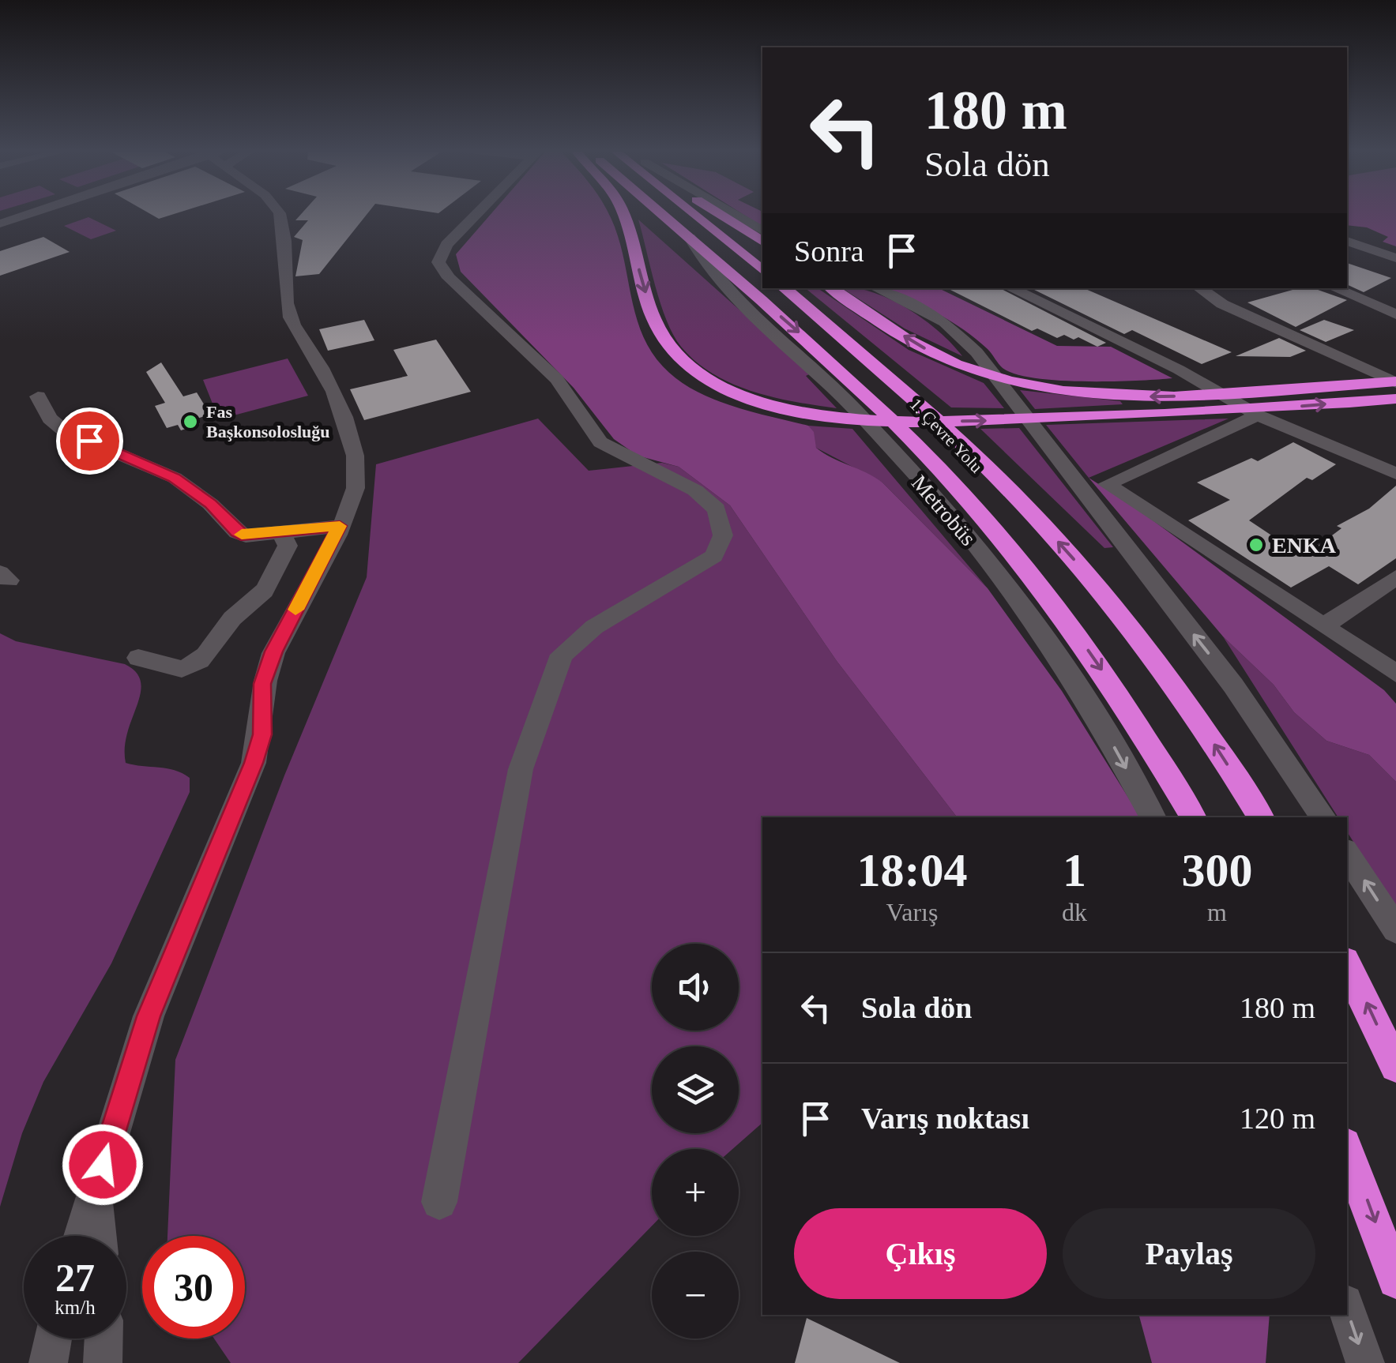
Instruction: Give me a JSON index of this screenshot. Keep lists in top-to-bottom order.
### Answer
{
  "streets": {
    "highway": ["1. Çevre Yolu"],
    "street": ["Metrobüs"]
  },
  "crossings": [
    ["1. Çevre Yolu", "Metrobüs"]
  ],
  "places": ["Fas Başkonsolosluğu", "ENKA"],
  "page": {
    "turn": ["180 m", "Sola dön"],
    "then": "Sonra",
    "eta": [
      "18:04",
      "Varış",
      "1",
      "dk",
      "300",
      "m"
    ],
    "map_buttons": ["+", "−"],
    "list": [
      {
        "name": "Sola dön",
        "value": "180 m"
      },
      {
        "name": "Varış noktası",
        "value": "120 m"
      }
    ],
    "buttons": ["Çıkış", "Paylaş"],
    "speed": "27 km/h",
    "limit": "30"
  }
}
